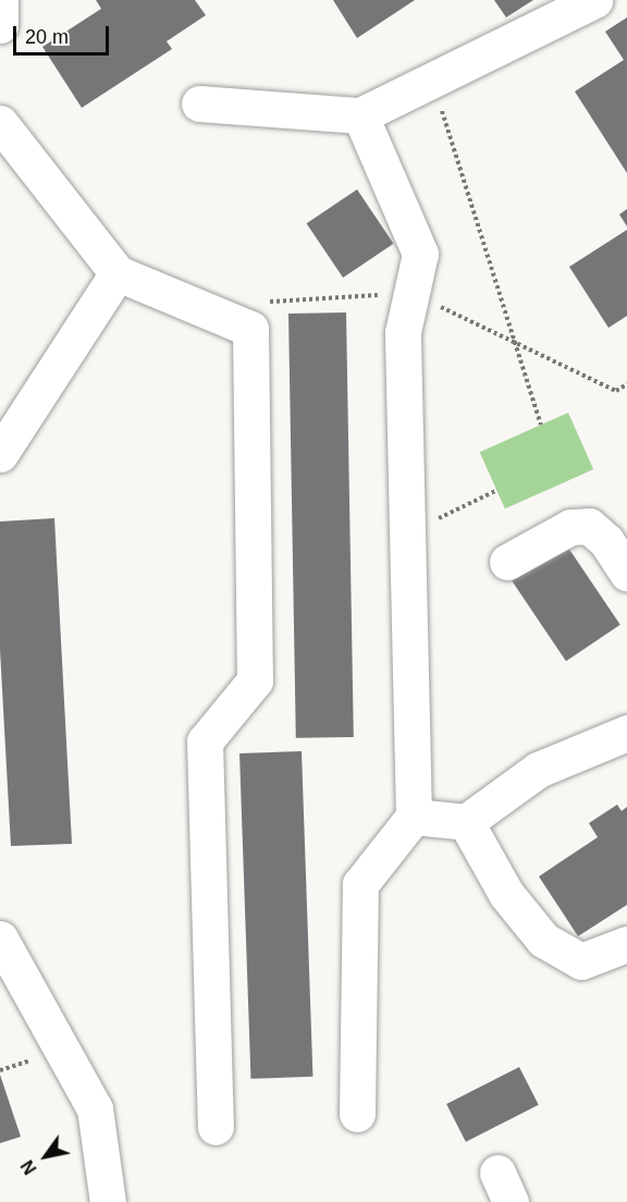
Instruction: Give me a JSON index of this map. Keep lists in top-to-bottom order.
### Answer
{
  "scale_bar": "20 m",
  "north": "bottom left"
}
